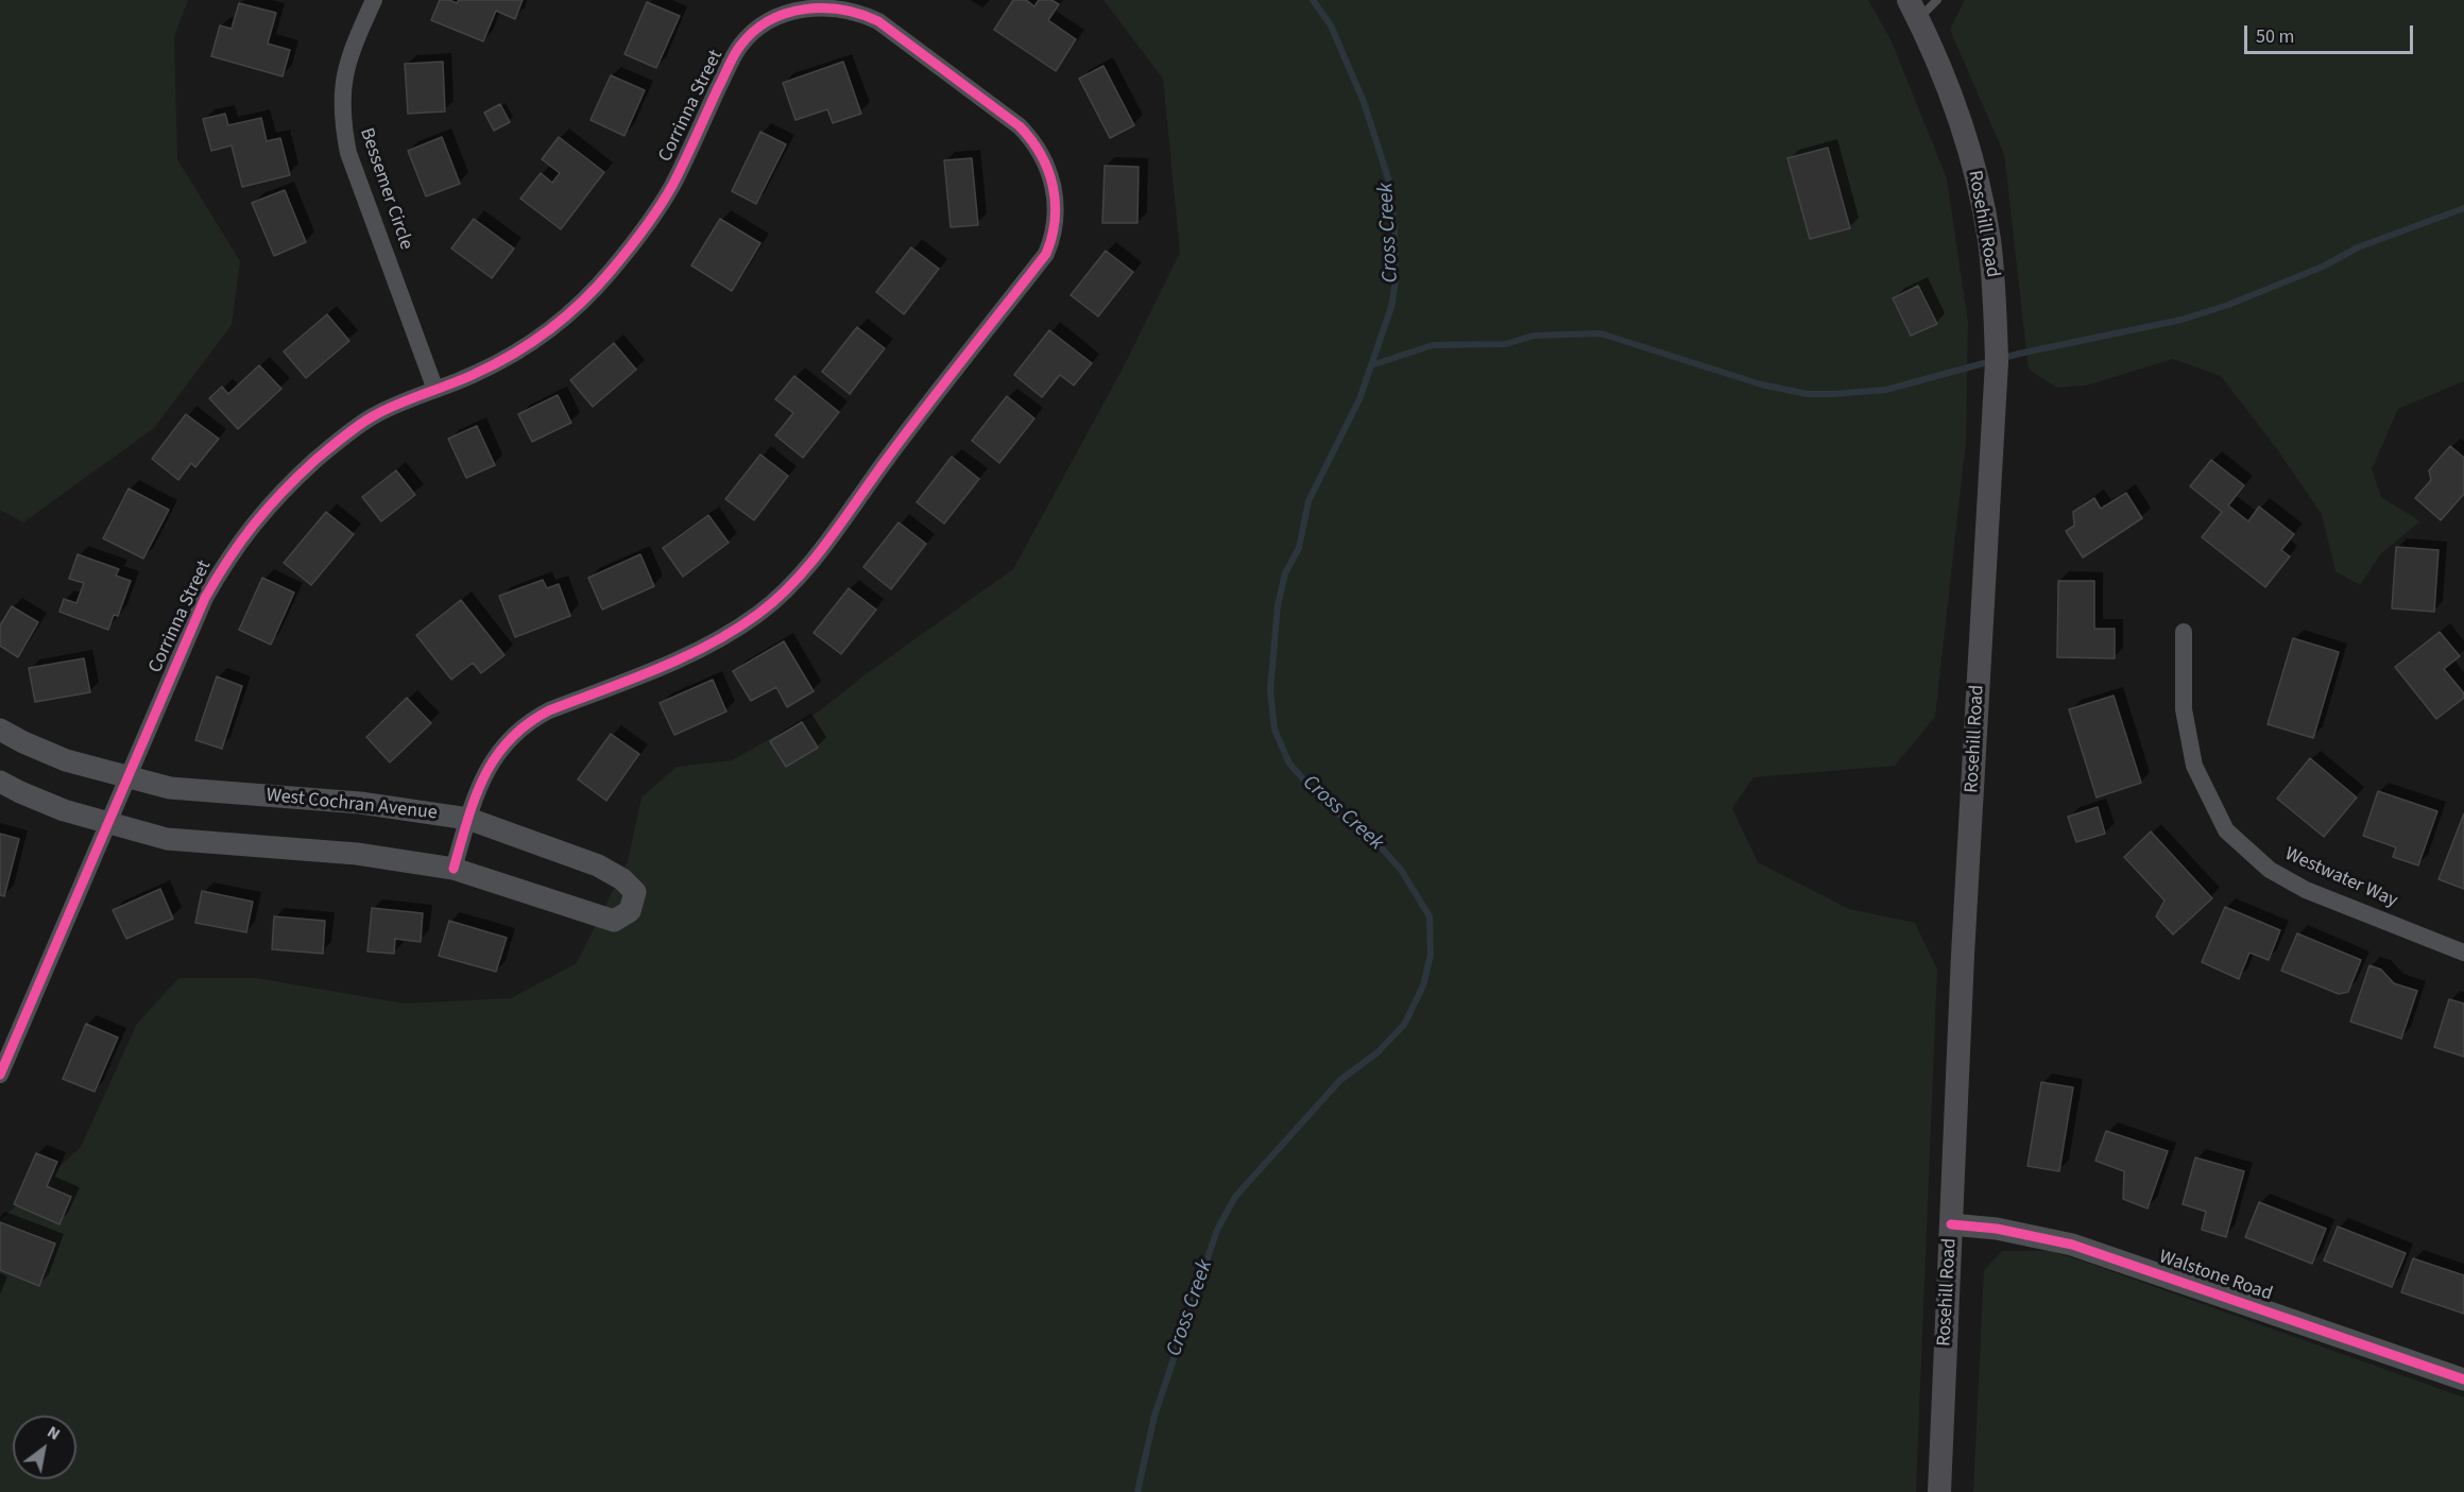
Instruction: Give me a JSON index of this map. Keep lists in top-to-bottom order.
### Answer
{
  "streets": {
    "main road": ["Rosehill Road"],
    "street": [
      "Corrinna Street",
      "Bessemer Circle",
      "West Cochran Avenue",
      "Westwater Way",
      "Walstone Road"
    ]
  },
  "crossings": [
    ["Corrinna Street", "Bessemer Circle"],
    ["Corrinna Street", "West Cochran Avenue"],
    ["Rosehill Road", "Walstone Road"]
  ],
  "water": ["Cross Creek"],
  "scale_bar": "50 m",
  "north": "top right"
}
